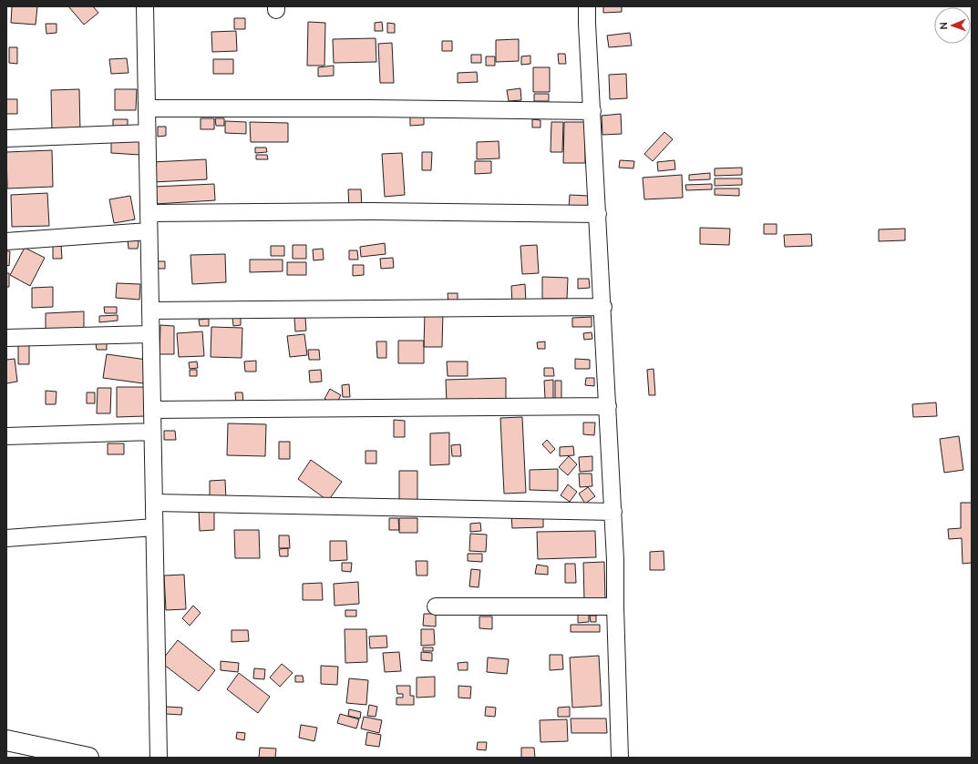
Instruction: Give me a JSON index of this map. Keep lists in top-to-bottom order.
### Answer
{
  "north": "left"
}
